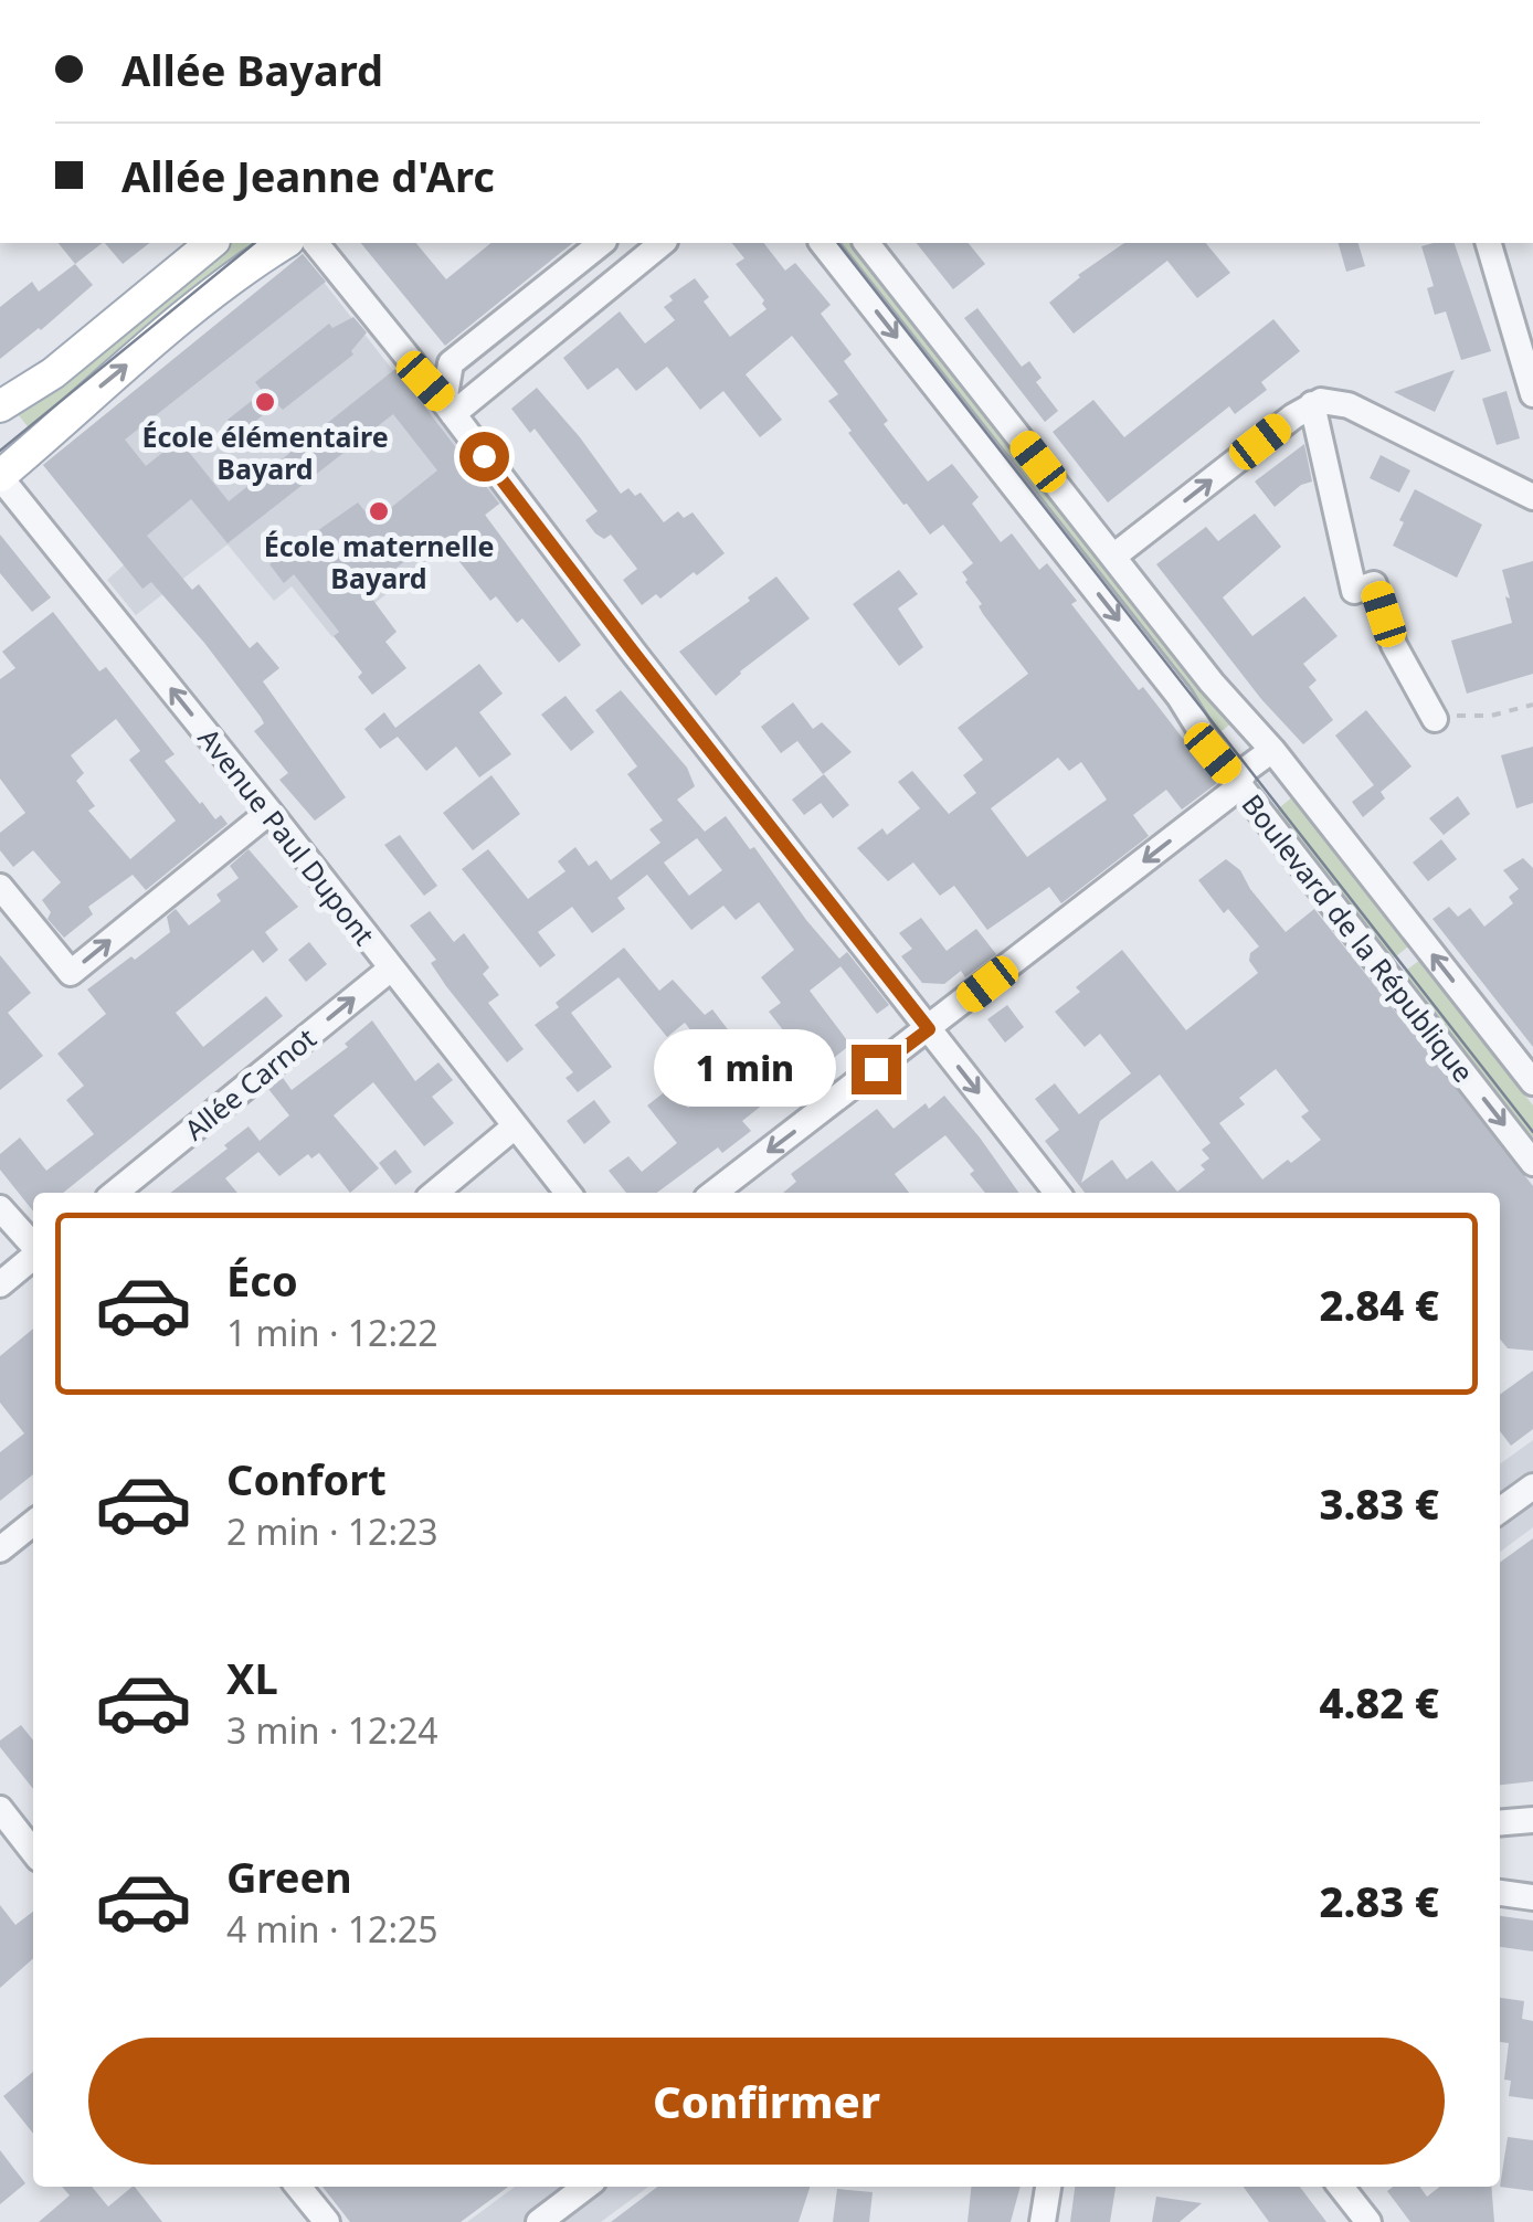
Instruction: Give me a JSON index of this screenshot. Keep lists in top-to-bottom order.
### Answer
{
  "streets": {
    "street": ["Avenue Paul Dupont", "Boulevard de la République", "Allée Carnot"]
  },
  "crossings": [
    ["Avenue Paul Dupont", "Allée Carnot"]
  ],
  "one_way": ["Avenue Paul Dupont", "Allée Carnot"],
  "places": ["École élémentaire Bayard", "École maternelle Bayard"],
  "page": {
    "banner": ["Allée Bayard", "Allée Jeanne d'Arc"],
    "bubble": "1 min",
    "list": [
      {
        "name": "Éco",
        "note": "1 min · 12:22",
        "value": "2.84 €"
      },
      {
        "name": "Confort",
        "note": "2 min · 12:23",
        "value": "3.83 €"
      },
      {
        "name": "XL",
        "note": "3 min · 12:24",
        "value": "4.82 €"
      },
      {
        "name": "Green",
        "note": "4 min · 12:25",
        "value": "2.83 €"
      }
    ],
    "buttons": "Confirmer"
  }
}
